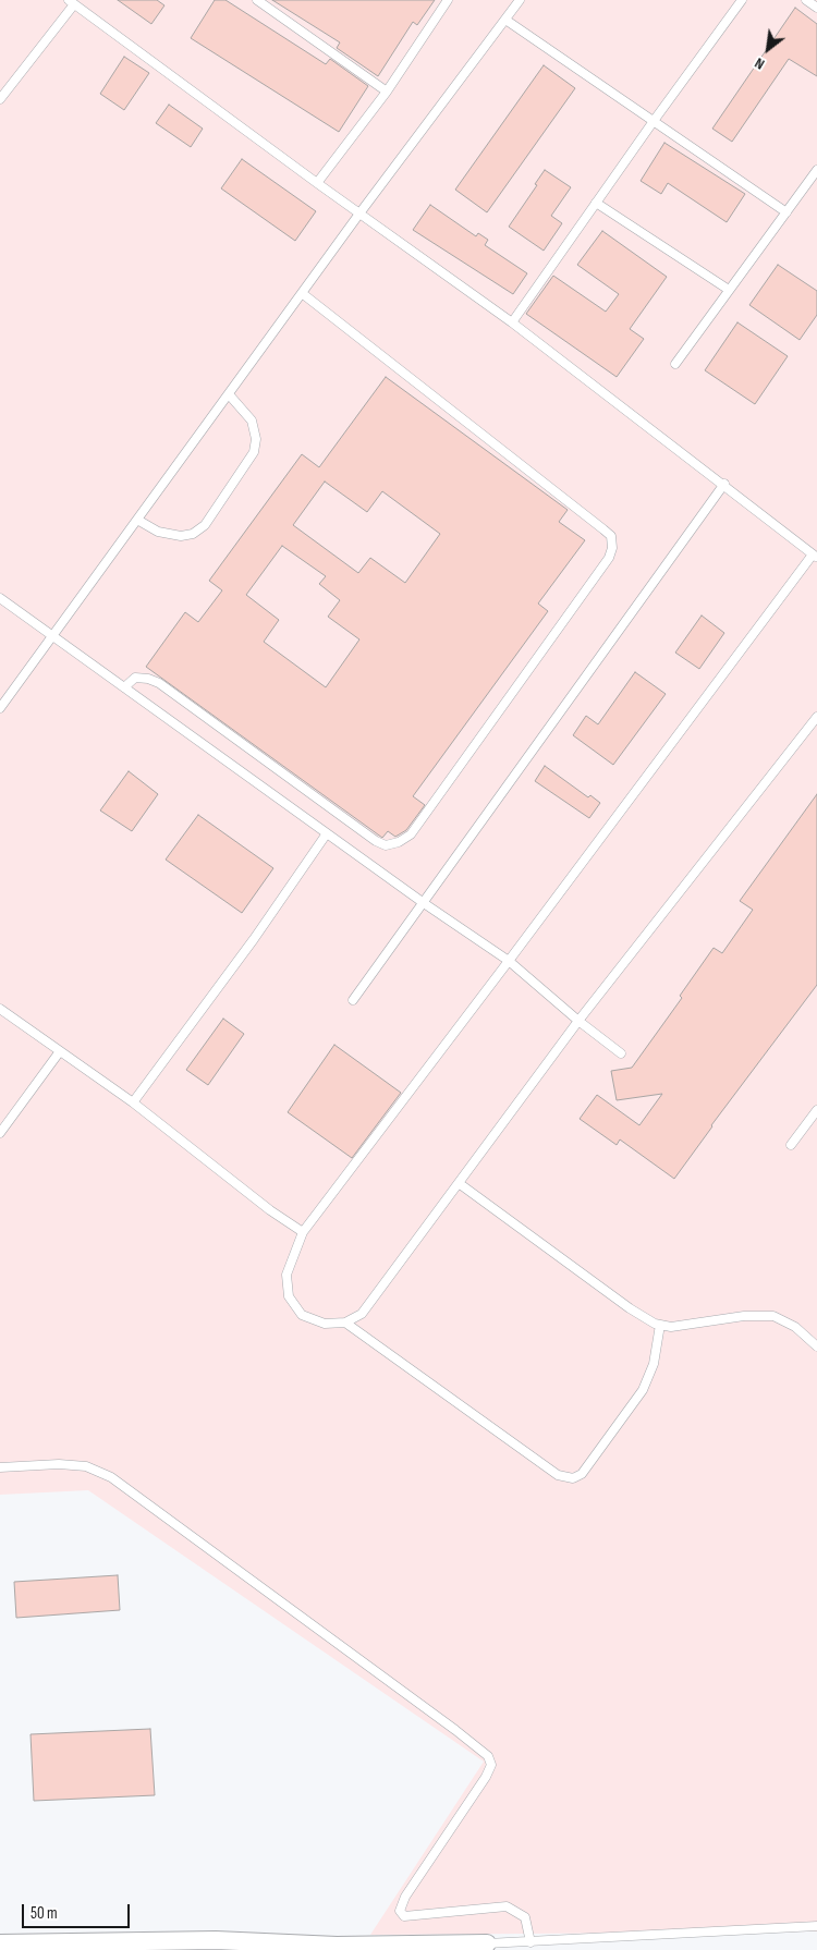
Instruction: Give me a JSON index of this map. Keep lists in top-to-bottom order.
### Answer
{
  "scale_bar": "50 m",
  "north": "bottom left"
}
